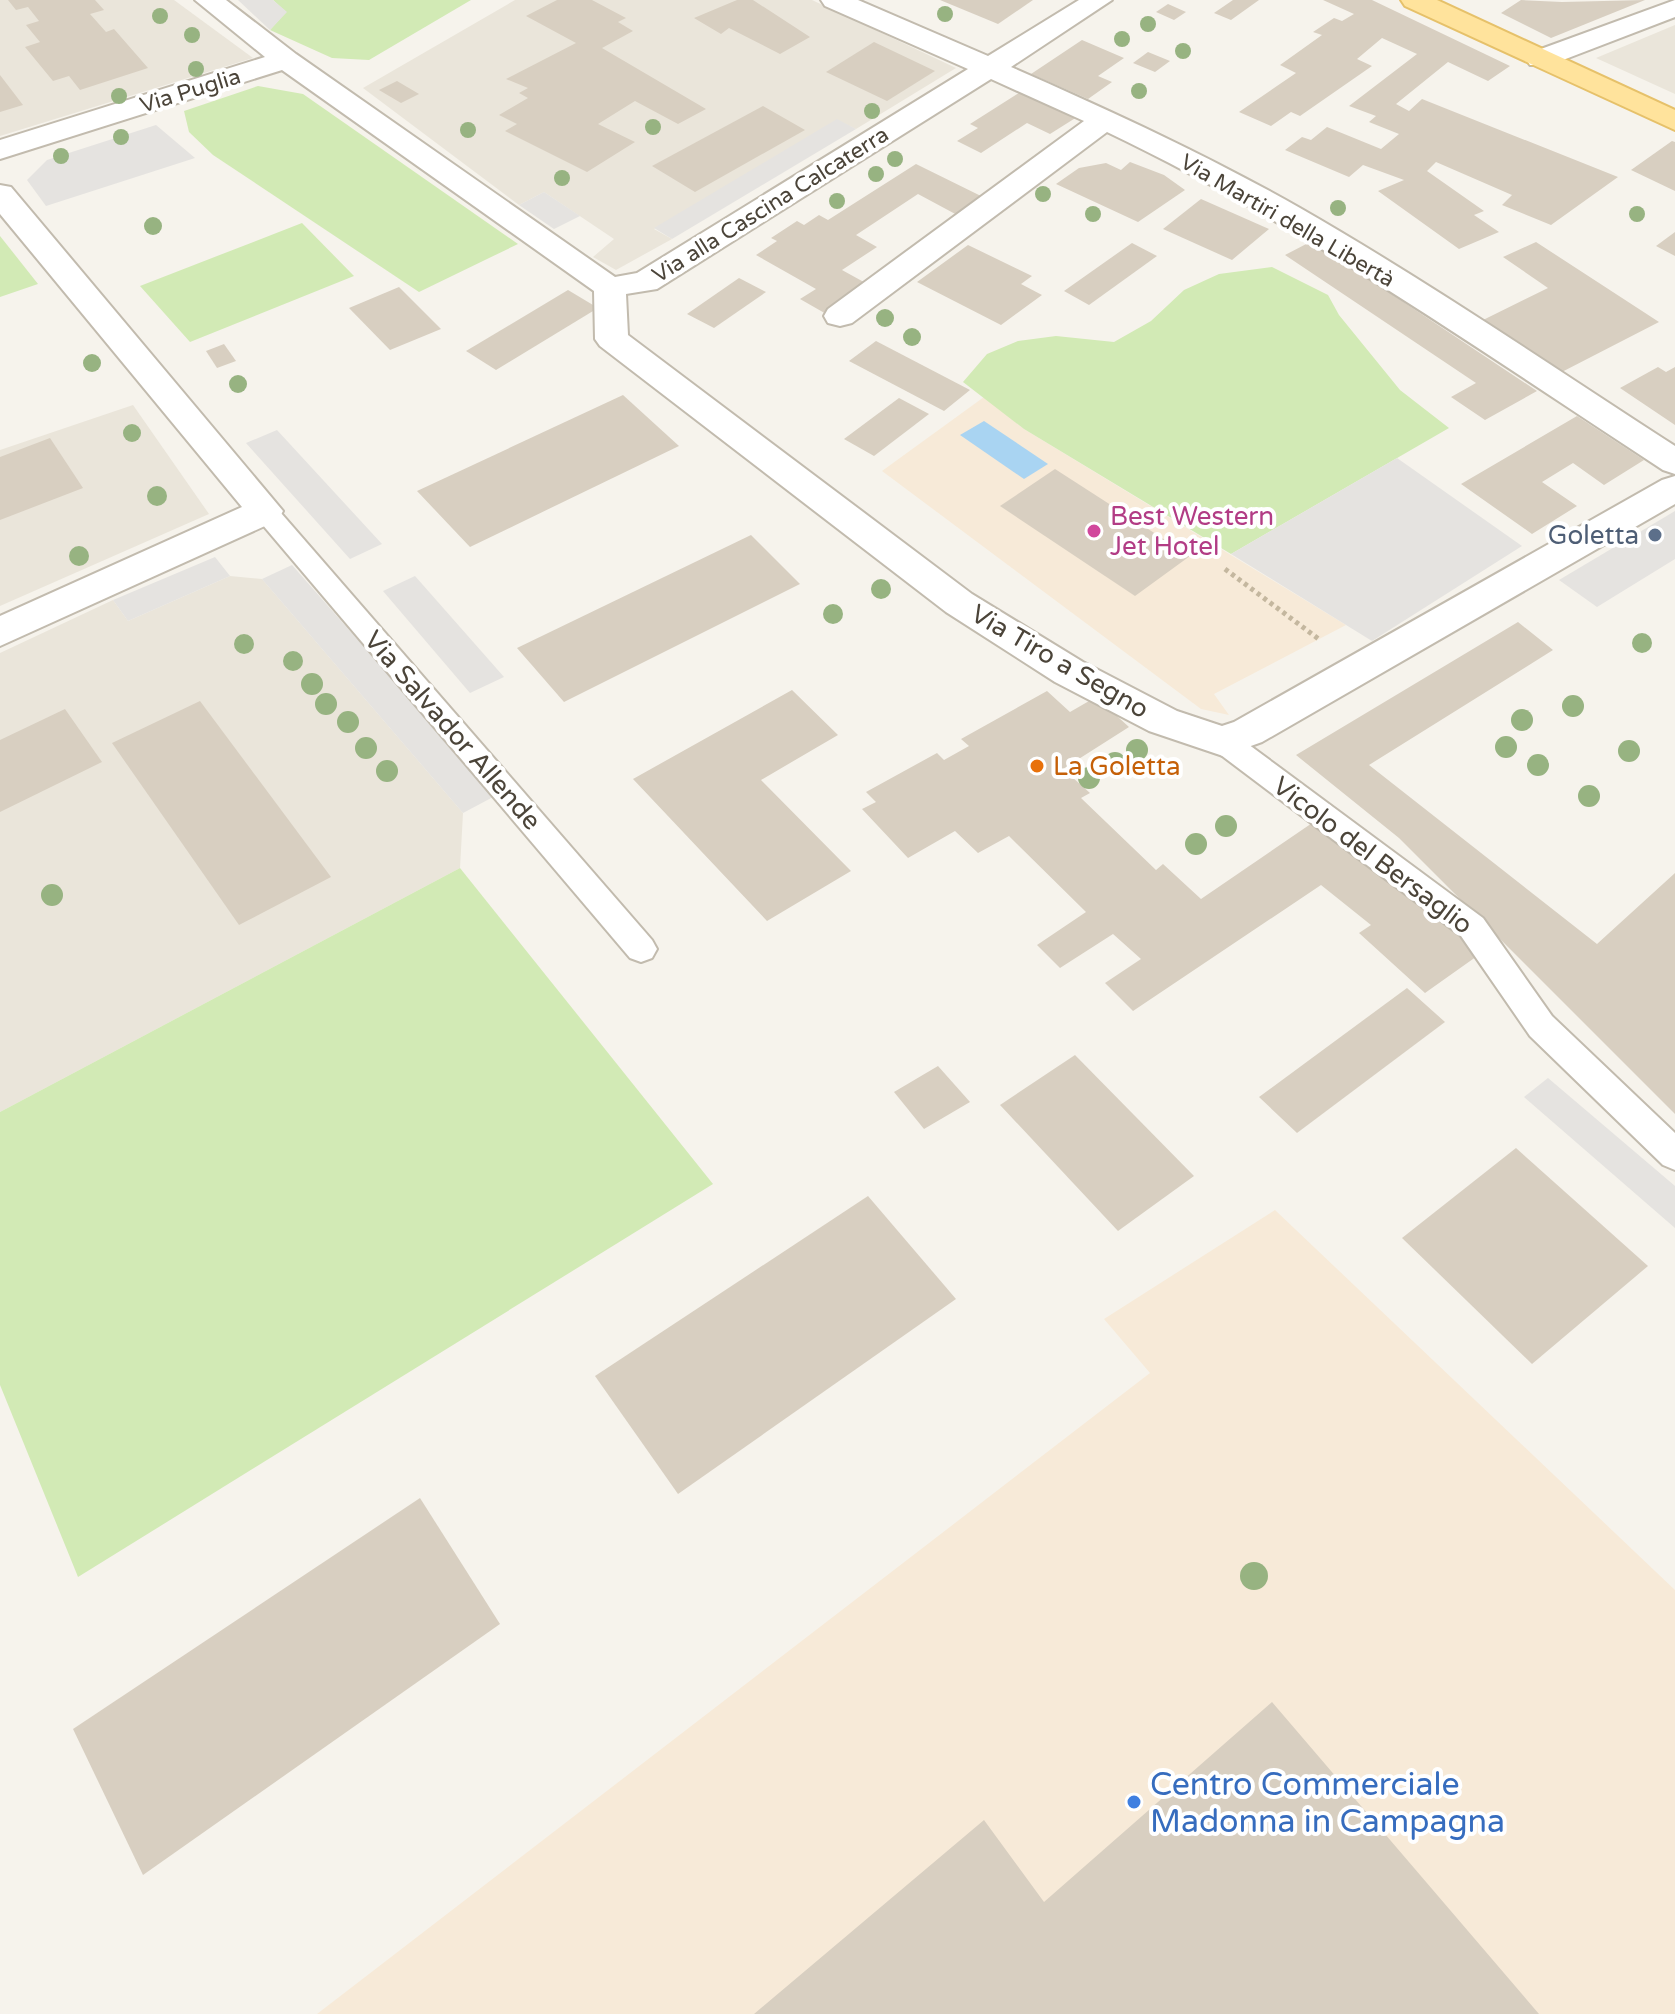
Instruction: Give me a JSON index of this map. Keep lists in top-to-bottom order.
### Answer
{
  "streets": {
    "street": [
      "Via Puglia",
      "Via alla Cascina Calcaterra",
      "Via Martiri della Libertà",
      "Via Tiro a Segno",
      "Via Salvador Allende"
    ],
    "lane": ["Vicolo del Bersaglio"]
  },
  "crossings": [
    ["Via alla Cascina Calcaterra", "Via Martiri della Libertà"],
    ["Via alla Cascina Calcaterra", "Via Tiro a Segno"],
    ["Via Tiro a Segno", "Vicolo del Bersaglio"]
  ],
  "places": [
    "Best Western Jet Hotel",
    "Goletta",
    "La Goletta",
    "Centro Commerciale Madonna in Campagna"
  ]
}
